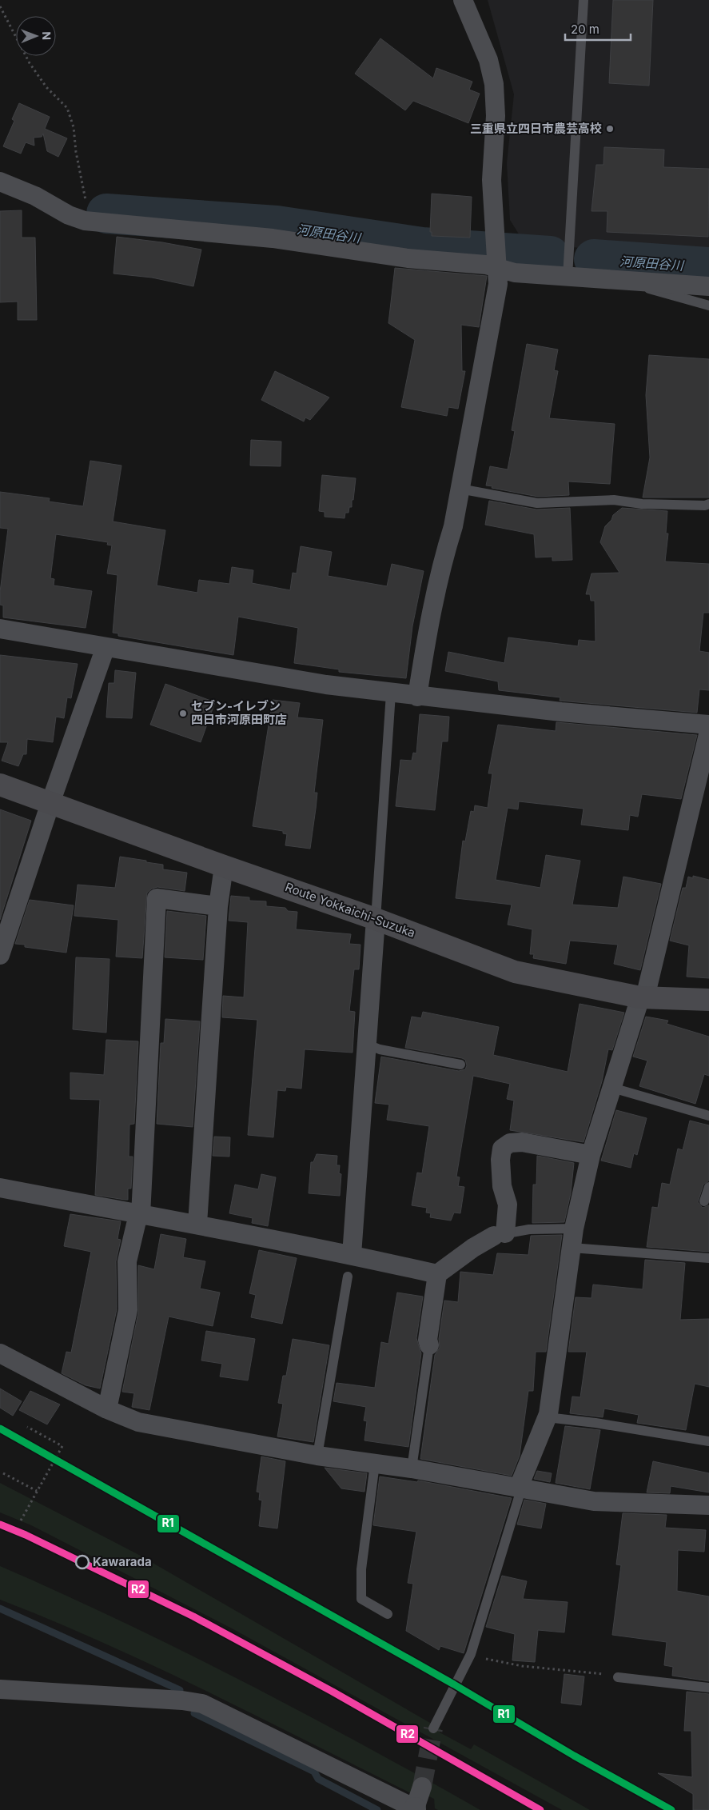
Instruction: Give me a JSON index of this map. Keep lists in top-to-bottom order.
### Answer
{
  "streets": {
    "main road": ["Route Yokkaichi-Suzuka"]
  },
  "water": ["河原田谷川"],
  "places": ["三重県立四日市農芸高校", "セブン-イレブン 四日市河原田町店", "Kawarada"],
  "lines": ["transit line R1", "transit line R2"],
  "scale_bar": "20 m",
  "north": "right"
}
